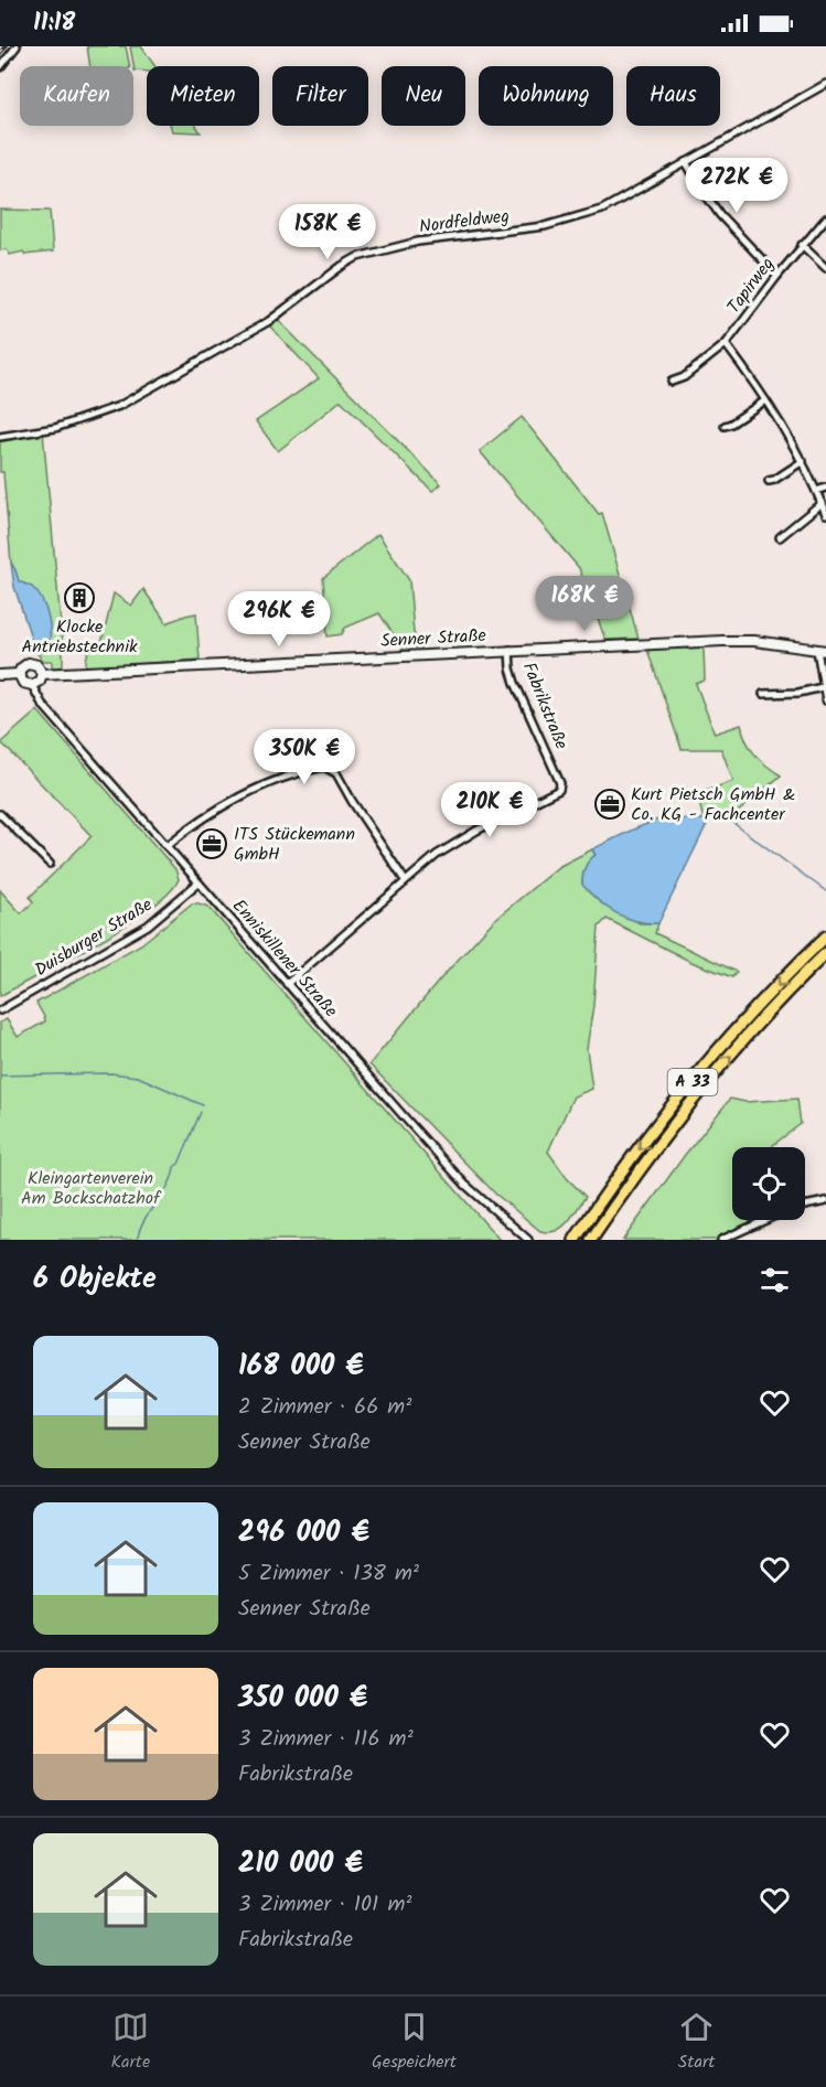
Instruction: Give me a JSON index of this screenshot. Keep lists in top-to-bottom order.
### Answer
{
  "streets": {
    "highway": ["A 33"],
    "street": [
      "Nordfeldweg",
      "Tapirweg",
      "Senner Straße",
      "Fabrikstraße",
      "Duisburger Straße",
      "Enniskillener Straße"
    ]
  },
  "crossings": [
    ["Senner Straße", "Fabrikstraße"],
    ["Senner Straße", "Enniskillener Straße"],
    ["Fabrikstraße", "Enniskillener Straße"],
    ["Duisburger Straße", "Enniskillener Straße"]
  ],
  "parks": ["Kleingartenverein Am Bockschatzhof"],
  "places": {
    "building": ["Klocke Antriebstechnik"],
    "office": ["Kurt Pietsch GmbH & Co. KG - Fachcenter", "ITS Stückemann GmbH"]
  },
  "page": {
    "status": "11:18",
    "chip": [
      "Kaufen",
      "Mieten",
      "Filter",
      "Neu",
      "Wohnung",
      "Haus"
    ],
    "price": [
      "272K €",
      "158K €",
      "168K €",
      "296K €",
      "350K €",
      "210K €"
    ],
    "heading": "6 Objekte",
    "list": [
      {
        "name": "168 000 €",
        "note": "2 Zimmer · 66 m² · Senner Straße"
      },
      {
        "name": "296 000 €",
        "note": "5 Zimmer · 138 m² · Senner Straße"
      },
      {
        "name": "350 000 €",
        "note": "3 Zimmer · 116 m² · Fabrikstraße"
      },
      {
        "name": "210 000 €",
        "note": "3 Zimmer · 101 m² · Fabrikstraße"
      }
    ],
    "tabs": ["Karte", "Gespeichert", "Start"]
  }
}
